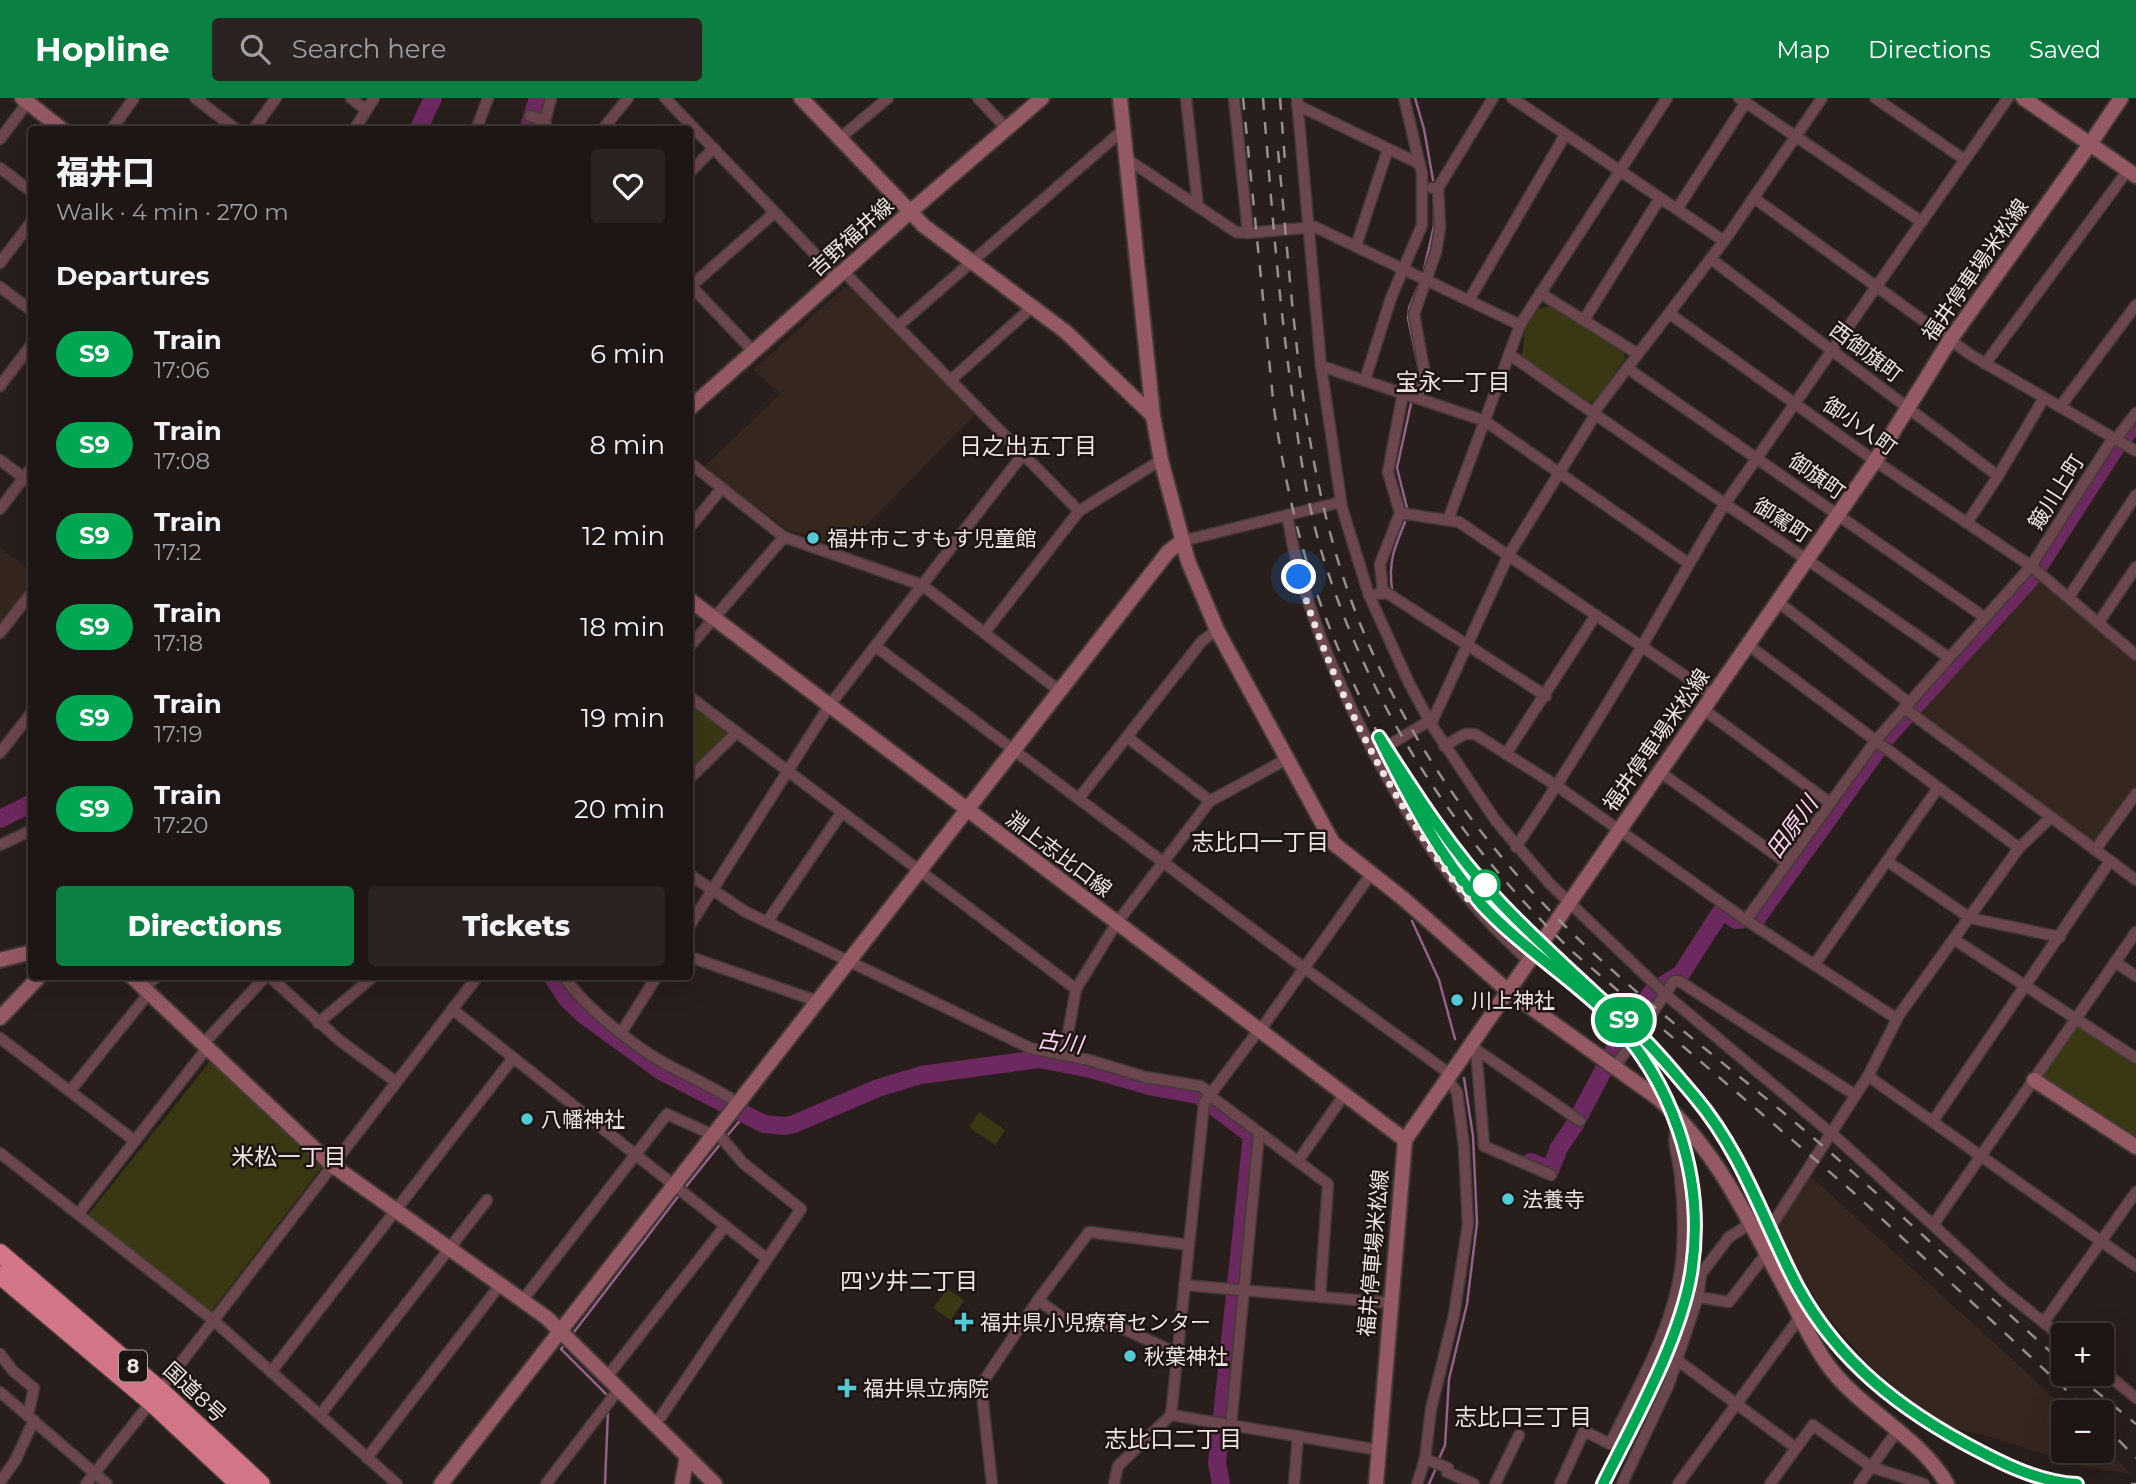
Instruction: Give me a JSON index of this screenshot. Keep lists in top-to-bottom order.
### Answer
{
  "streets": {
    "highway": ["8", "国道8号"],
    "street": [
      "吉野福井線",
      "福井停車場米松線",
      "西御旗町",
      "御小人町",
      "御旗町",
      "簸川上町",
      "御駕町",
      "淵上志比口線"
    ]
  },
  "crossings": [
    ["福井停車場米松線", "西御旗町"],
    ["福井停車場米松線", "御小人町"],
    ["福井停車場米松線", "御旗町"],
    ["福井停車場米松線", "御駕町"],
    ["福井停車場米松線", "淵上志比口線"],
    ["御小人町", "簸川上町"],
    ["御旗町", "簸川上町"],
    ["簸川上町", "御駕町"]
  ],
  "districts": [
    "宝永一丁目",
    "日之出五丁目",
    "志比口一丁目",
    "米松一丁目",
    "四ツ井二丁目",
    "志比口三丁目",
    "志比口二丁目"
  ],
  "water": ["田原川", "古川"],
  "places": {
    "other": [
      "福井市こすもす児童館",
      "川上神社",
      "八幡神社",
      "法養寺",
      "秋葉神社"
    ],
    "health": ["福井県小児療育センター", "福井県立病院"]
  },
  "page": {
    "header": "Hopline",
    "search": "Search here",
    "nav": ["Map", "Directions", "Saved"],
    "on_map": "S9",
    "heading": [
      ["福井口", "Walk · 4 min · 270 m"],
      "Departures"
    ],
    "list": [
      {
        "mark": "S9",
        "name": "Train",
        "note": "17:06",
        "value": "6 min"
      },
      {
        "mark": "S9",
        "name": "Train",
        "note": "17:08",
        "value": "8 min"
      },
      {
        "mark": "S9",
        "name": "Train",
        "note": "17:12",
        "value": "12 min"
      },
      {
        "mark": "S9",
        "name": "Train",
        "note": "17:18",
        "value": "18 min"
      },
      {
        "mark": "S9",
        "name": "Train",
        "note": "17:19",
        "value": "19 min"
      },
      {
        "mark": "S9",
        "name": "Train",
        "note": "17:20",
        "value": "20 min"
      }
    ],
    "buttons": ["Directions", "Tickets"],
    "map_buttons": ["+", "−"]
  }
}
